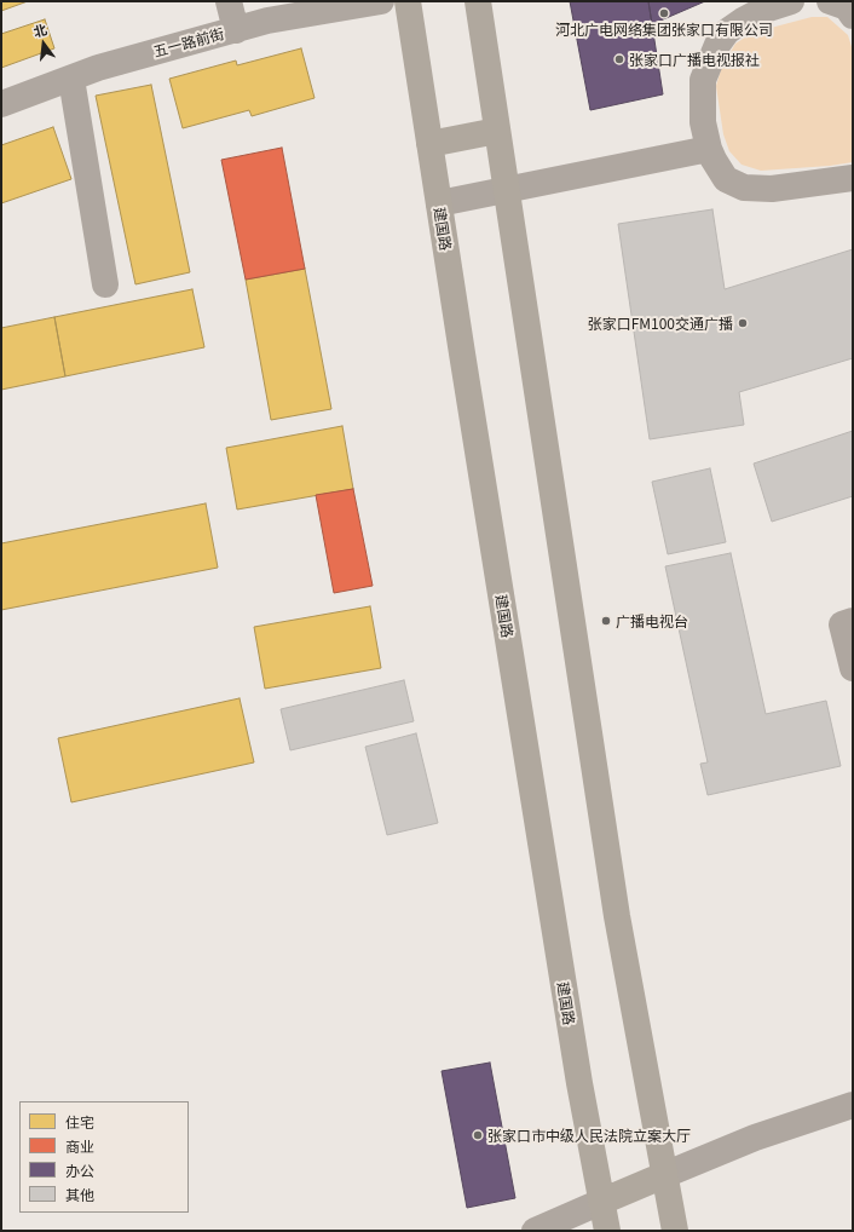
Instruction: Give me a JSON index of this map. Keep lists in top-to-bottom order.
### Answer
{
  "streets": {
    "main road": ["建国路"],
    "street": ["五一路前街"]
  },
  "places": [
    "河北广电网络集团张家口有限公司",
    "张家口广播电视报社",
    "张家口FM100交通广播",
    "广播电视台",
    "张家口市中级人民法院立案大厅"
  ],
  "legend": [
    "住宅",
    "商业",
    "办公",
    "其他"
  ],
  "north": "top"
}
